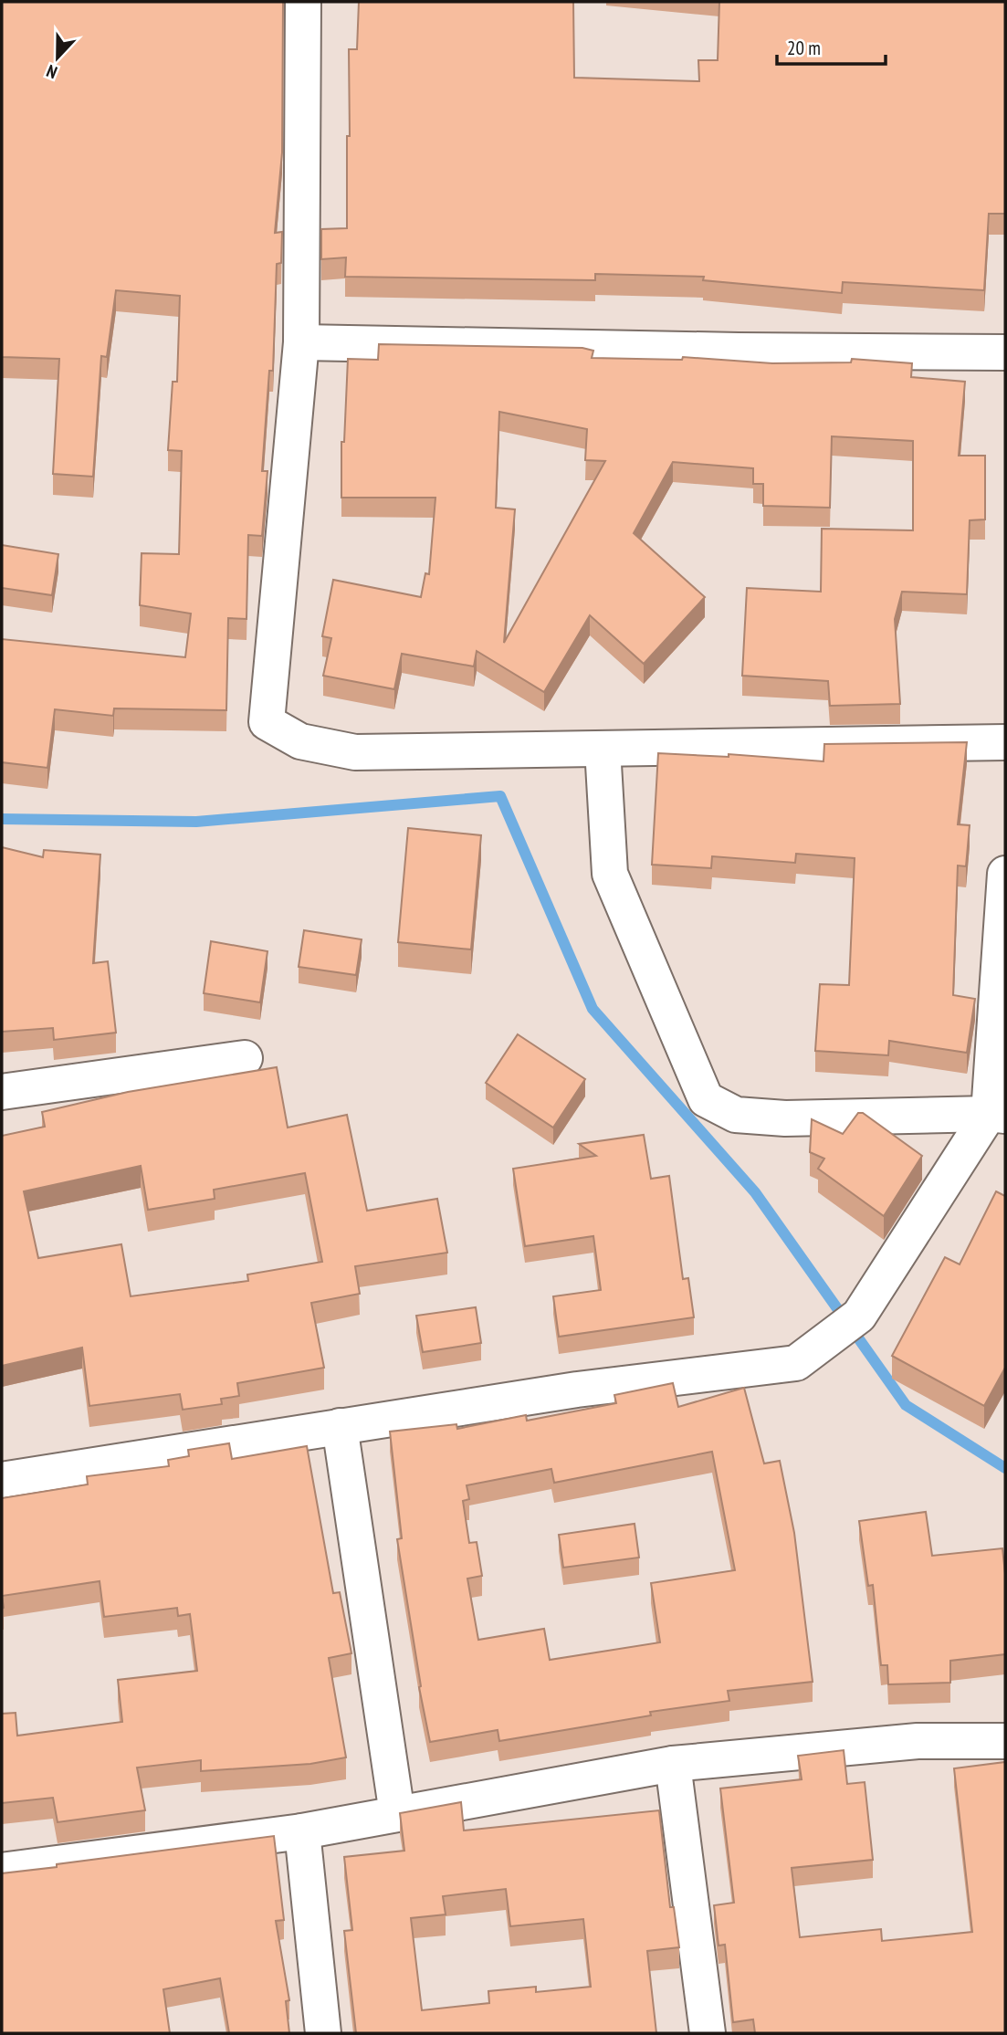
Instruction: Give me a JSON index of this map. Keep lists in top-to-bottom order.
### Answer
{
  "scale_bar": "20 m",
  "north": "bottom"
}
